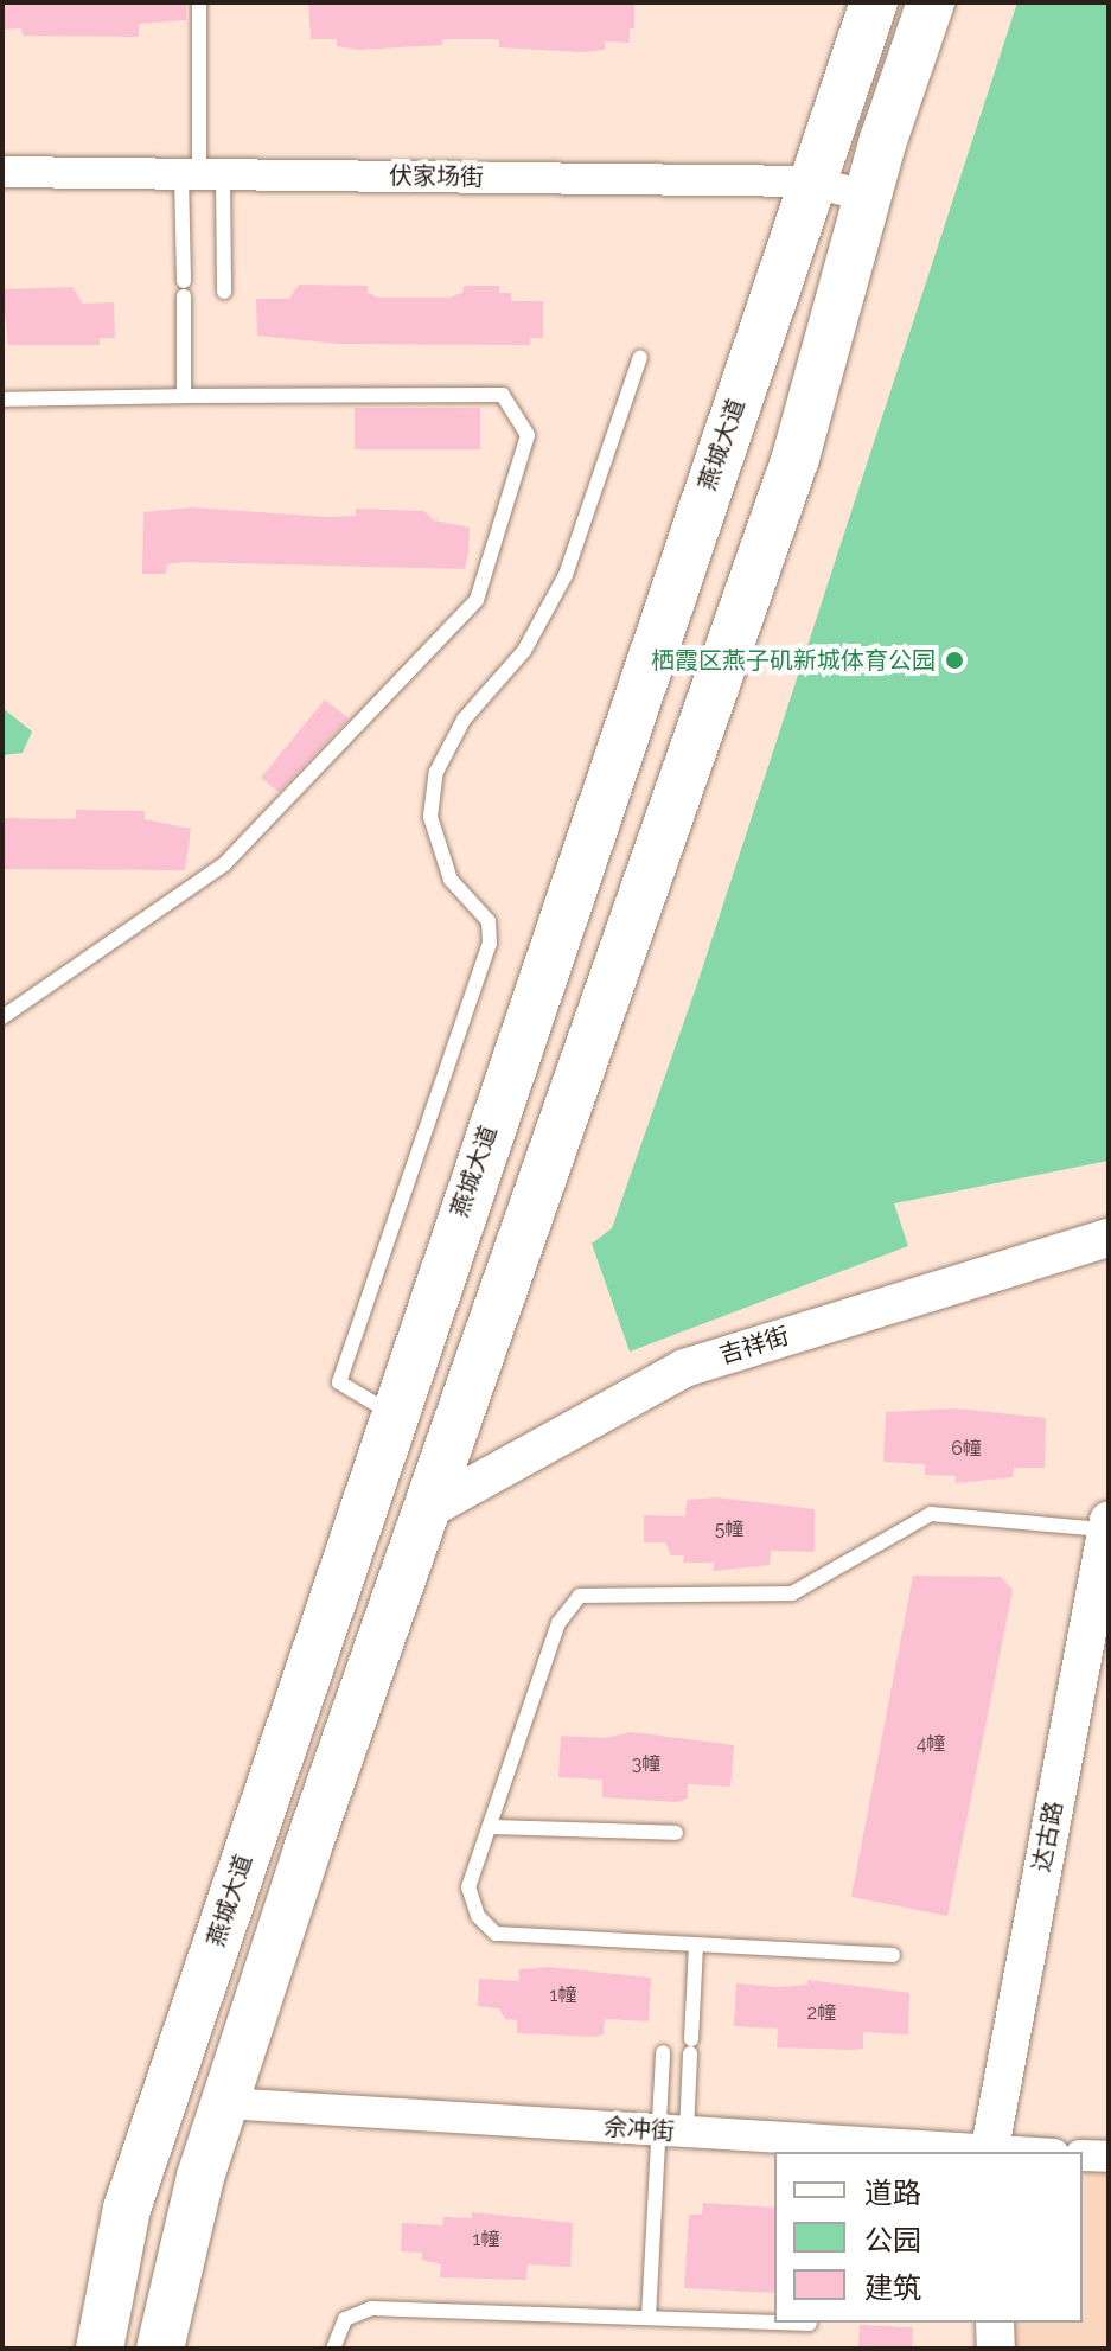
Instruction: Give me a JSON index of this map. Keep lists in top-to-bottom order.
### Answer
{
  "streets": {
    "main road": ["燕城大道"],
    "street": [
      "伏家场街",
      "吉祥街",
      "达古路",
      "佘冲街"
    ]
  },
  "crossings": [
    ["伏家场街", "燕城大道"]
  ],
  "places": ["栖霞区燕子矶新城体育公园"],
  "house_numbers": [
    "6幢",
    "5幢",
    "4幢",
    "3幢",
    "1幢",
    "2幢",
    "1幢"
  ],
  "legend": ["道路", "公园", "建筑"]
}
